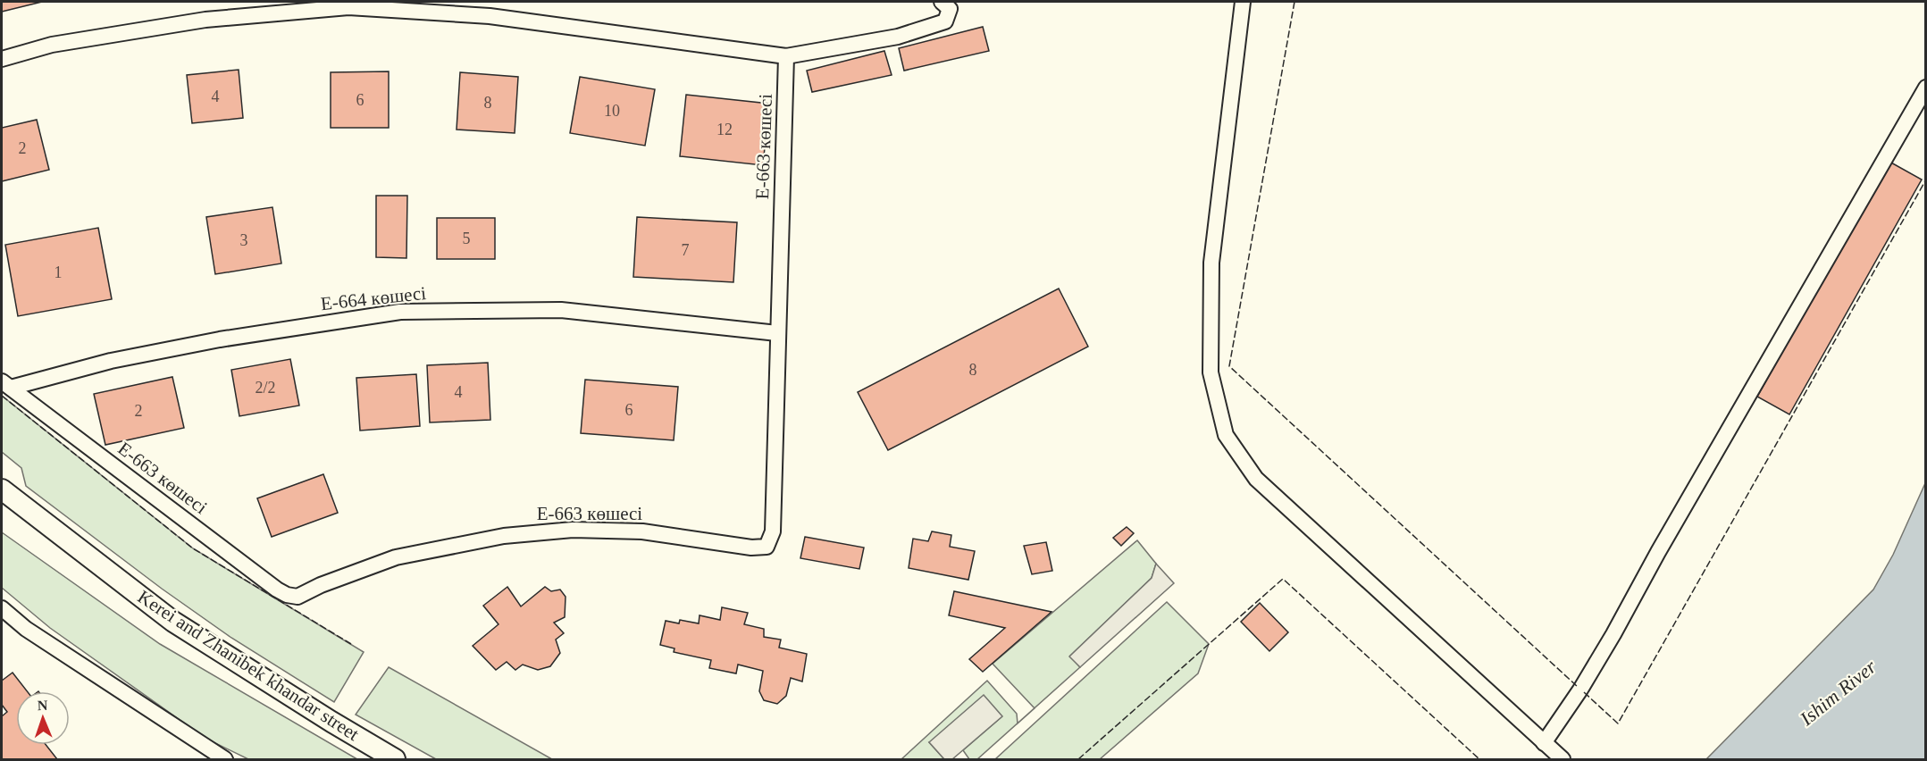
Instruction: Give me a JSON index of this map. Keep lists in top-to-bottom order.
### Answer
{
  "streets": {
    "main road": ["Kerei and Zhanibek khandar street"],
    "street": ["Е-663 көшесі", "Е-664 көшесі"]
  },
  "crossings": [
    ["Е-663 көшесі", "Е-664 көшесі"]
  ],
  "water": ["Ishim River"],
  "house_numbers": [
    "4",
    "6",
    "8",
    "10",
    "12",
    "2",
    "5",
    "3",
    "7",
    "1",
    "8",
    "2/2",
    "4",
    "6",
    "2"
  ],
  "north": "top"
}
